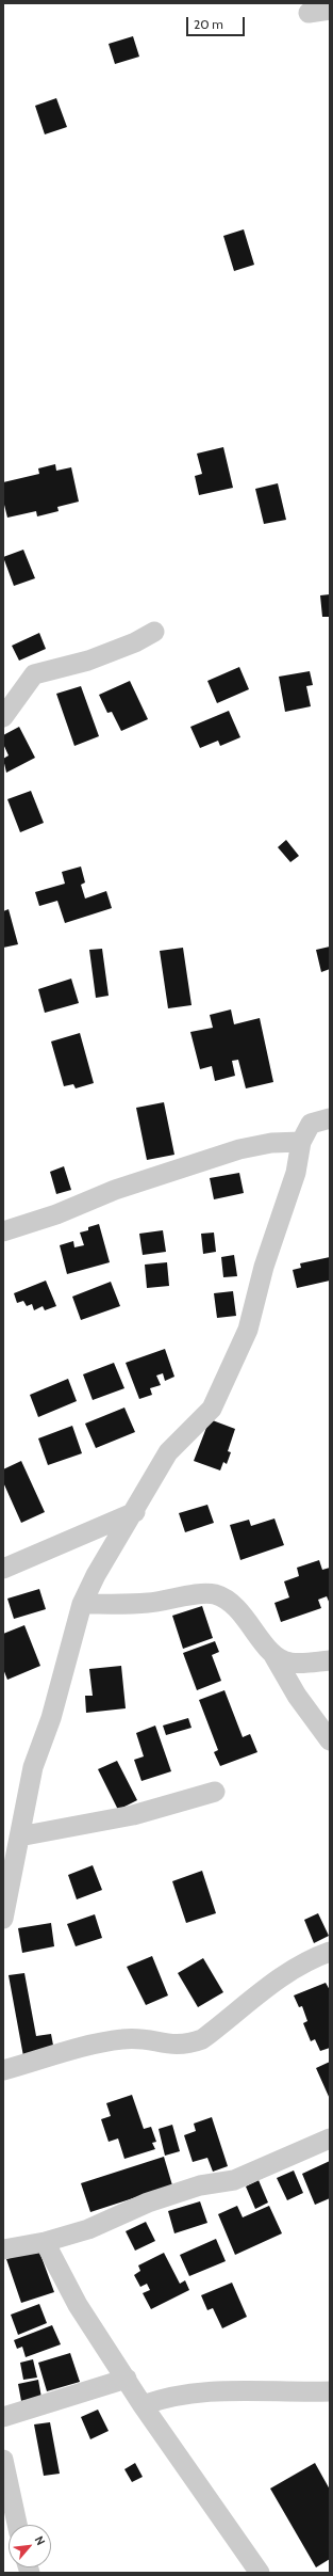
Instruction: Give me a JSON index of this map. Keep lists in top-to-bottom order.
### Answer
{
  "scale_bar": "20 m",
  "north": "top right"
}
